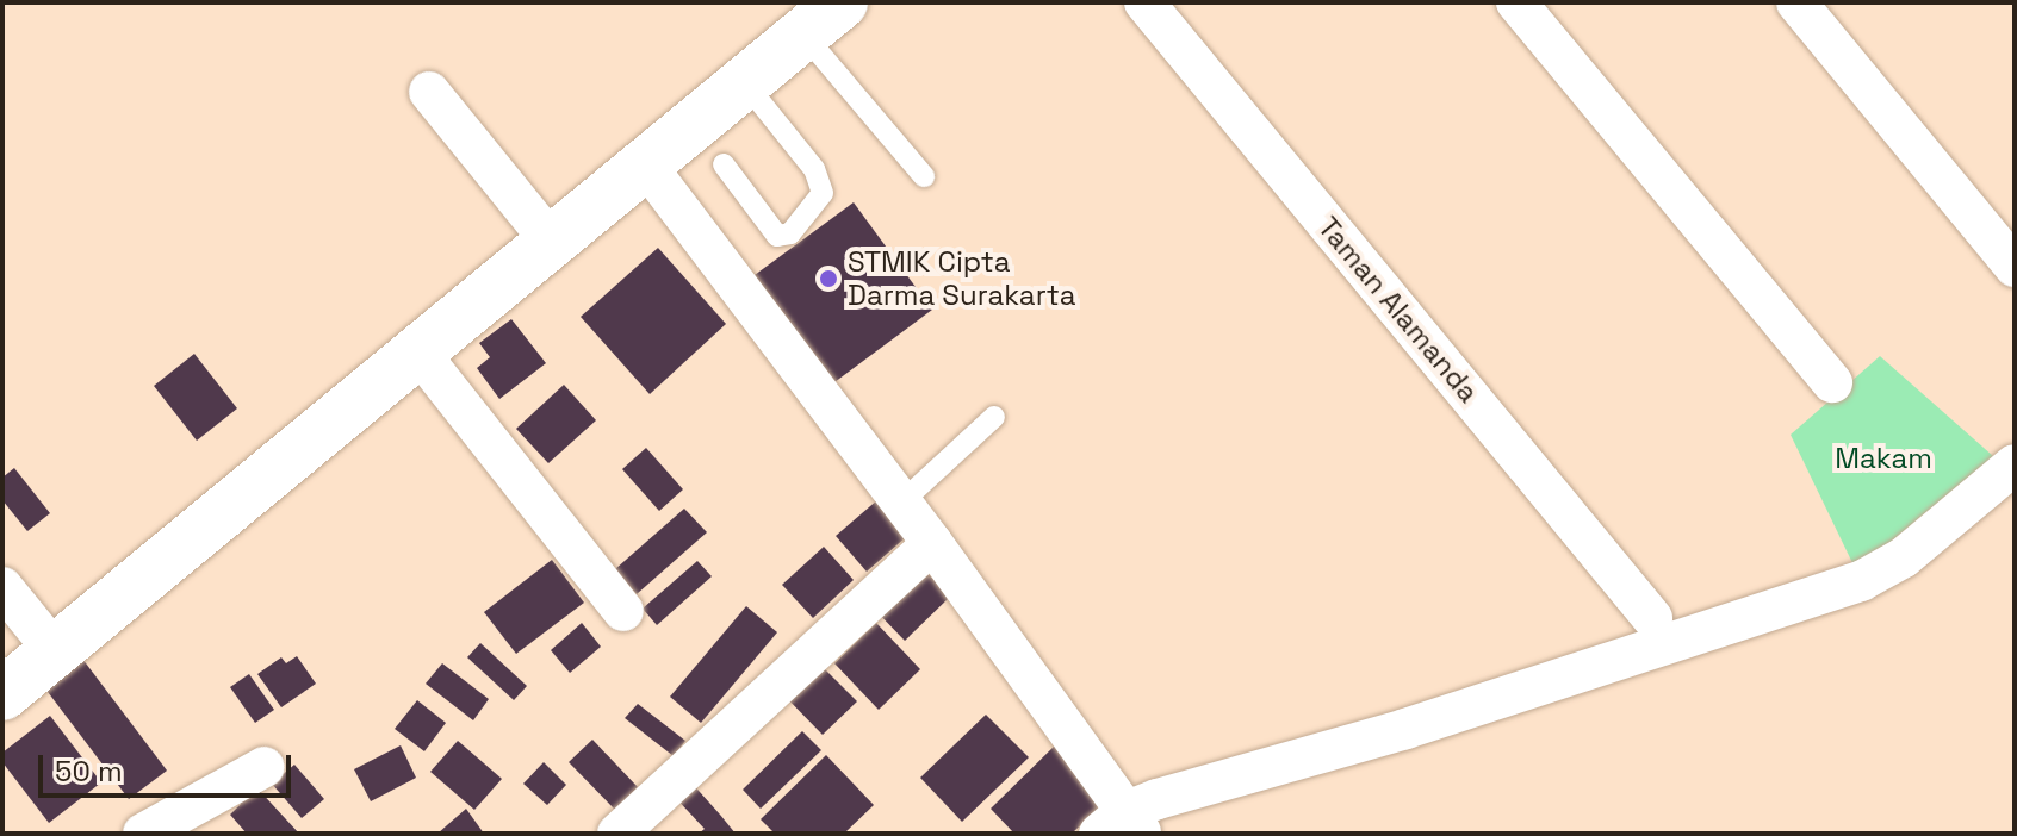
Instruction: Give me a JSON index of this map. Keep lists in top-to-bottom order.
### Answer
{
  "streets": {
    "street": ["Taman Alamanda"]
  },
  "parks": ["Makam"],
  "places": ["STMIK Cipta Darma Surakarta"],
  "scale_bar": "50 m"
}
